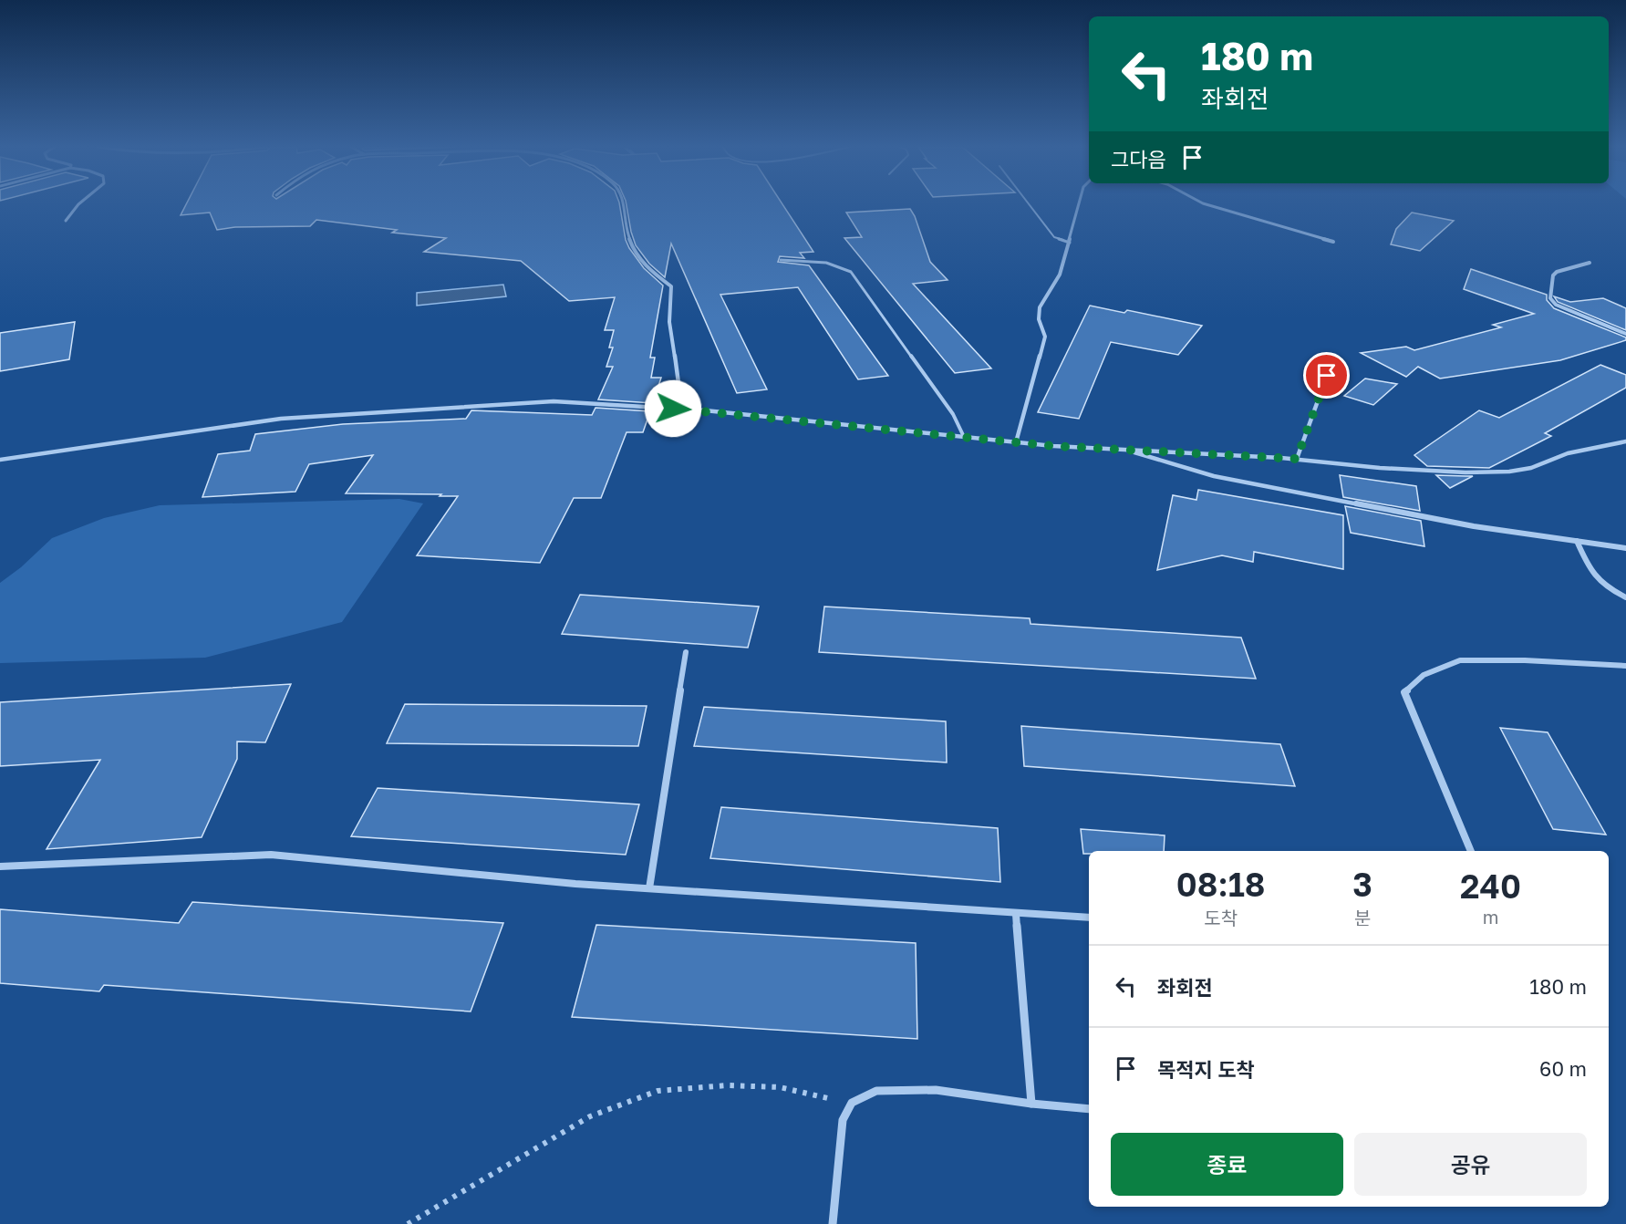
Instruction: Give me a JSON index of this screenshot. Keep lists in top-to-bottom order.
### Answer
{
  "page": {
    "turn": ["180 m", "좌회전"],
    "then": "그다음",
    "eta": [
      "08:18",
      "도착",
      "3",
      "분",
      "240",
      "m"
    ],
    "list": [
      {
        "name": "좌회전",
        "value": "180 m"
      },
      {
        "name": "목적지 도착",
        "value": "60 m"
      }
    ],
    "buttons": ["종료", "공유"]
  }
}
